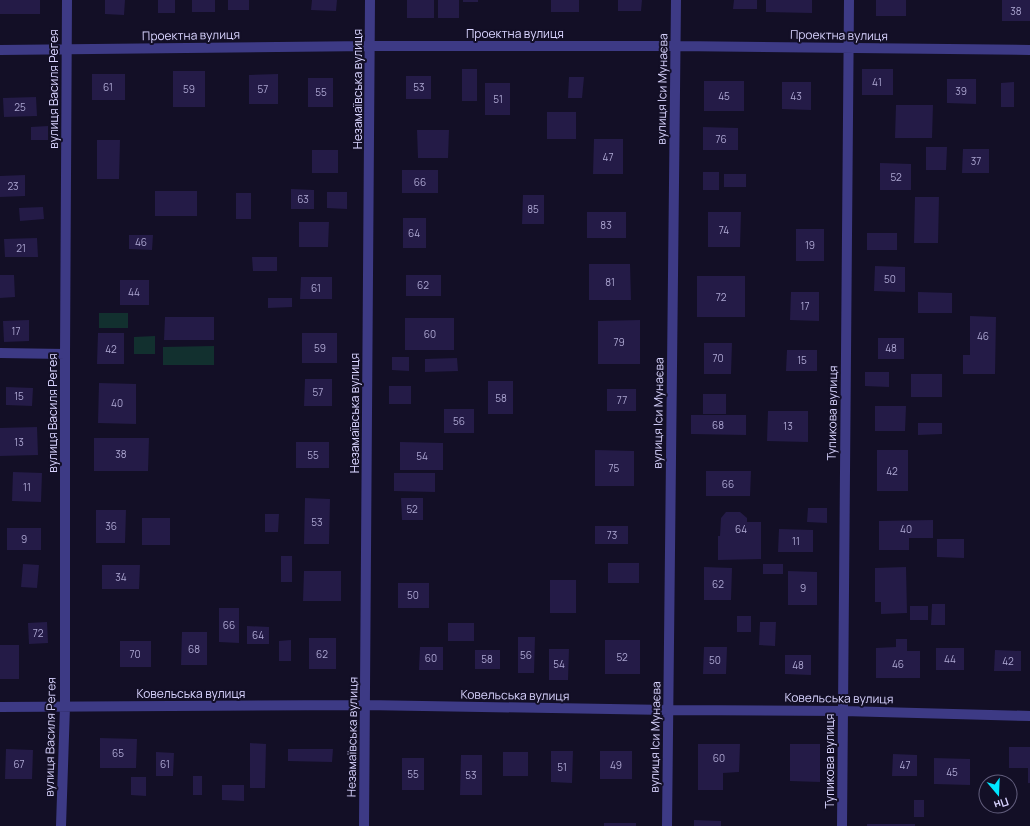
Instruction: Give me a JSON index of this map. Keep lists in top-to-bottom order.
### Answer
{
  "streets": {
    "street": [
      "Проектна вулиця",
      "вулиця Василя Регея",
      "Незамаївська вулиця",
      "вулиця Іси Мунаєва",
      "Тупикова вулиця",
      "Ковельська вулиця"
    ]
  },
  "crossings": [
    ["Проектна вулиця", "вулиця Василя Регея"],
    ["Проектна вулиця", "Незамаївська вулиця"],
    ["Проектна вулиця", "вулиця Іси Мунаєва"],
    ["Проектна вулиця", "Тупикова вулиця"],
    ["вулиця Василя Регея", "Ковельська вулиця"],
    ["Незамаївська вулиця", "Ковельська вулиця"],
    ["вулиця Іси Мунаєва", "Ковельська вулиця"],
    ["Тупикова вулиця", "Ковельська вулиця"]
  ],
  "house_numbers": [
    "38",
    "41",
    "61",
    "53",
    "59",
    "57",
    "39",
    "55",
    "45",
    "43",
    "51",
    "25",
    "76",
    "47",
    "37",
    "52",
    "66",
    "23",
    "63",
    "85",
    "83",
    "74",
    "64",
    "46",
    "19",
    "21",
    "50",
    "81",
    "62",
    "61",
    "44",
    "72",
    "17",
    "17",
    "60",
    "46",
    "79",
    "59",
    "48",
    "42",
    "70",
    "15",
    "57",
    "15",
    "58",
    "77",
    "40",
    "56",
    "68",
    "13",
    "13",
    "38",
    "55",
    "54",
    "75",
    "42",
    "66",
    "11",
    "52",
    "53",
    "36",
    "64",
    "40",
    "73",
    "9",
    "11",
    "34",
    "62",
    "9",
    "50",
    "66",
    "72",
    "64",
    "68",
    "70",
    "62",
    "56",
    "52",
    "60",
    "58",
    "44",
    "50",
    "42",
    "54",
    "46",
    "48",
    "65",
    "60",
    "67",
    "61",
    "49",
    "47",
    "51",
    "45",
    "55",
    "53"
  ],
  "north": "bottom"
}
